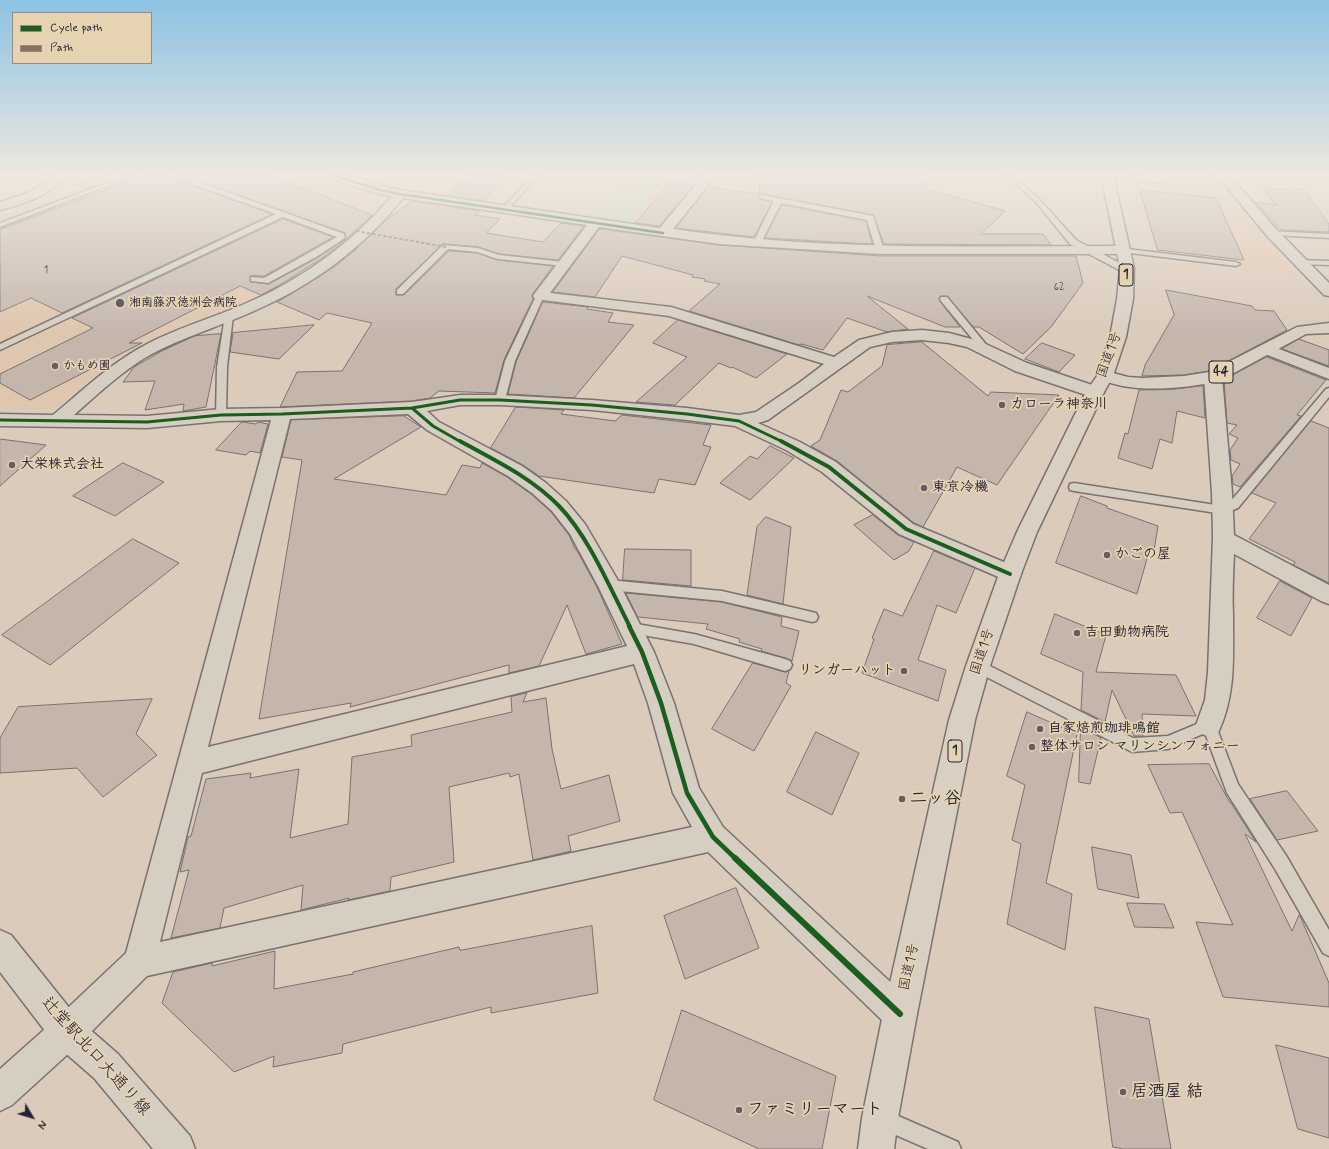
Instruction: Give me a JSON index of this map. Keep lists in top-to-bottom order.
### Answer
{
  "streets": {
    "main road": ["1", "国道1号", "44"],
    "street": ["辻堂駅北口大通り線"]
  },
  "crossings": [
    ["国道1号", "44"]
  ],
  "places": [
    "湘南藤沢徳洲会病院",
    "かもめ園",
    "カローラ神奈川",
    "大栄株式会社",
    "東京冷機",
    "かごの屋",
    "吉田動物病院",
    "リンガーハット",
    "自家焙煎珈琲鳴館",
    "整体サロン マリンシンフォニー",
    "二ッ谷",
    "居酒屋 結",
    "ファミリーマート"
  ],
  "house_numbers": ["1", "62"],
  "legend": ["Cycle path", "Path"],
  "north": "bottom right"
}
